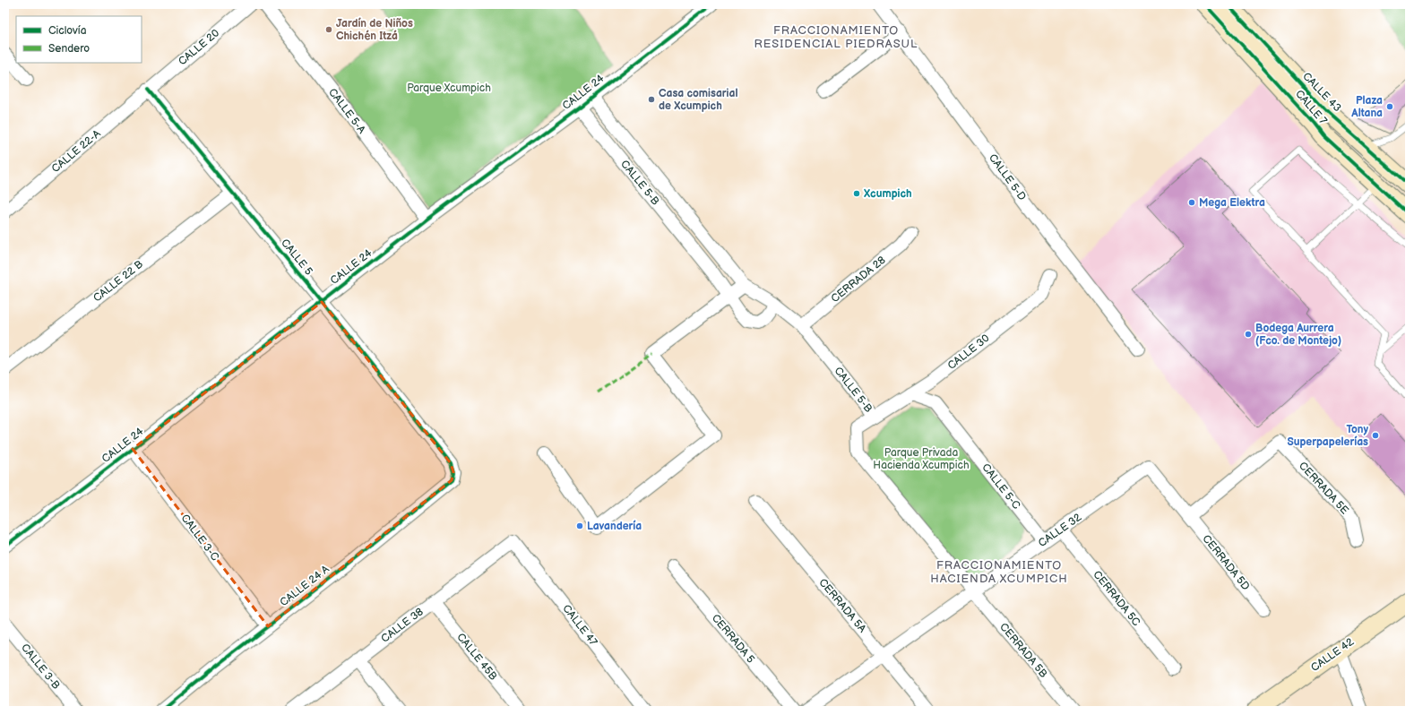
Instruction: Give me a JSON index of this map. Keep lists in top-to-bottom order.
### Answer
{
  "streets": {
    "main road": ["CALLE 43", "CALLE 7", "CALLE 42"],
    "street": [
      "CALLE 20",
      "CALLE 24",
      "CALLE 5-A",
      "CALLE 22-A",
      "CALLE 5-D",
      "CALLE 5-B",
      "CALLE 5",
      "CERRADA 28",
      "CALLE 22 B",
      "CALLE 30",
      "CALLE 5-C",
      "CERRADA 5E",
      "CALLE 32",
      "CALLE 3-C",
      "CERRADA 5D",
      "CALLE 24 A",
      "CERRADA 5C",
      "CERRADA 5A",
      "CALLE 38",
      "CALLE 47",
      "CERRADA 5",
      "CERRADA 5B",
      "CALLE 45B",
      "CALLE 3-B"
    ]
  },
  "crossings": [
    ["CALLE 20", "CALLE 22-A"],
    ["CALLE 20", "CALLE 5"],
    ["CALLE 24", "CALLE 5-A"],
    ["CALLE 24", "CALLE 5-B"],
    ["CALLE 24", "CALLE 5"],
    ["CALLE 24", "CALLE 3-C"],
    ["CALLE 22-A", "CALLE 5"],
    ["CALLE 5-B", "CERRADA 28"],
    ["CALLE 5-B", "CALLE 30"],
    ["CALLE 5-B", "CALLE 32"],
    ["CALLE 5-B", "CERRADA 5B"],
    ["CALLE 5", "CALLE 22 B"],
    ["CALLE 5", "CALLE 24 A"],
    ["CALLE 30", "CALLE 5-C"],
    ["CALLE 5-C", "CALLE 32"],
    ["CERRADA 5E", "CALLE 32"],
    ["CERRADA 5E", "CERRADA 5D"],
    ["CALLE 32", "CERRADA 5D"],
    ["CALLE 32", "CERRADA 5C"],
    ["CALLE 32", "CERRADA 5A"],
    ["CALLE 32", "CERRADA 5B"],
    ["CALLE 3-C", "CALLE 24 A"],
    ["CALLE 38", "CALLE 47"],
    ["CALLE 38", "CALLE 45B"]
  ],
  "districts": ["FRACCIONAMIENTO RESIDENCIAL PIEDRASUL", "FRACCIONAMIENTO HACIENDA XCUMPICH"],
  "parks": ["Parque Xcumpich", "Parque Privada Hacienda Xcumpich"],
  "places": [
    "Jardín de Niños Chichén Itzá",
    "Casa comisarial de Xcumpich",
    "Plaza Altana",
    "Xcumpich",
    "Mega Elektra",
    "Bodega Aurrera (Fco. de Montejo)",
    "Tony Superpapelerías",
    "Lavandería"
  ],
  "legend": ["Ciclovía", "Sendero"]
}
